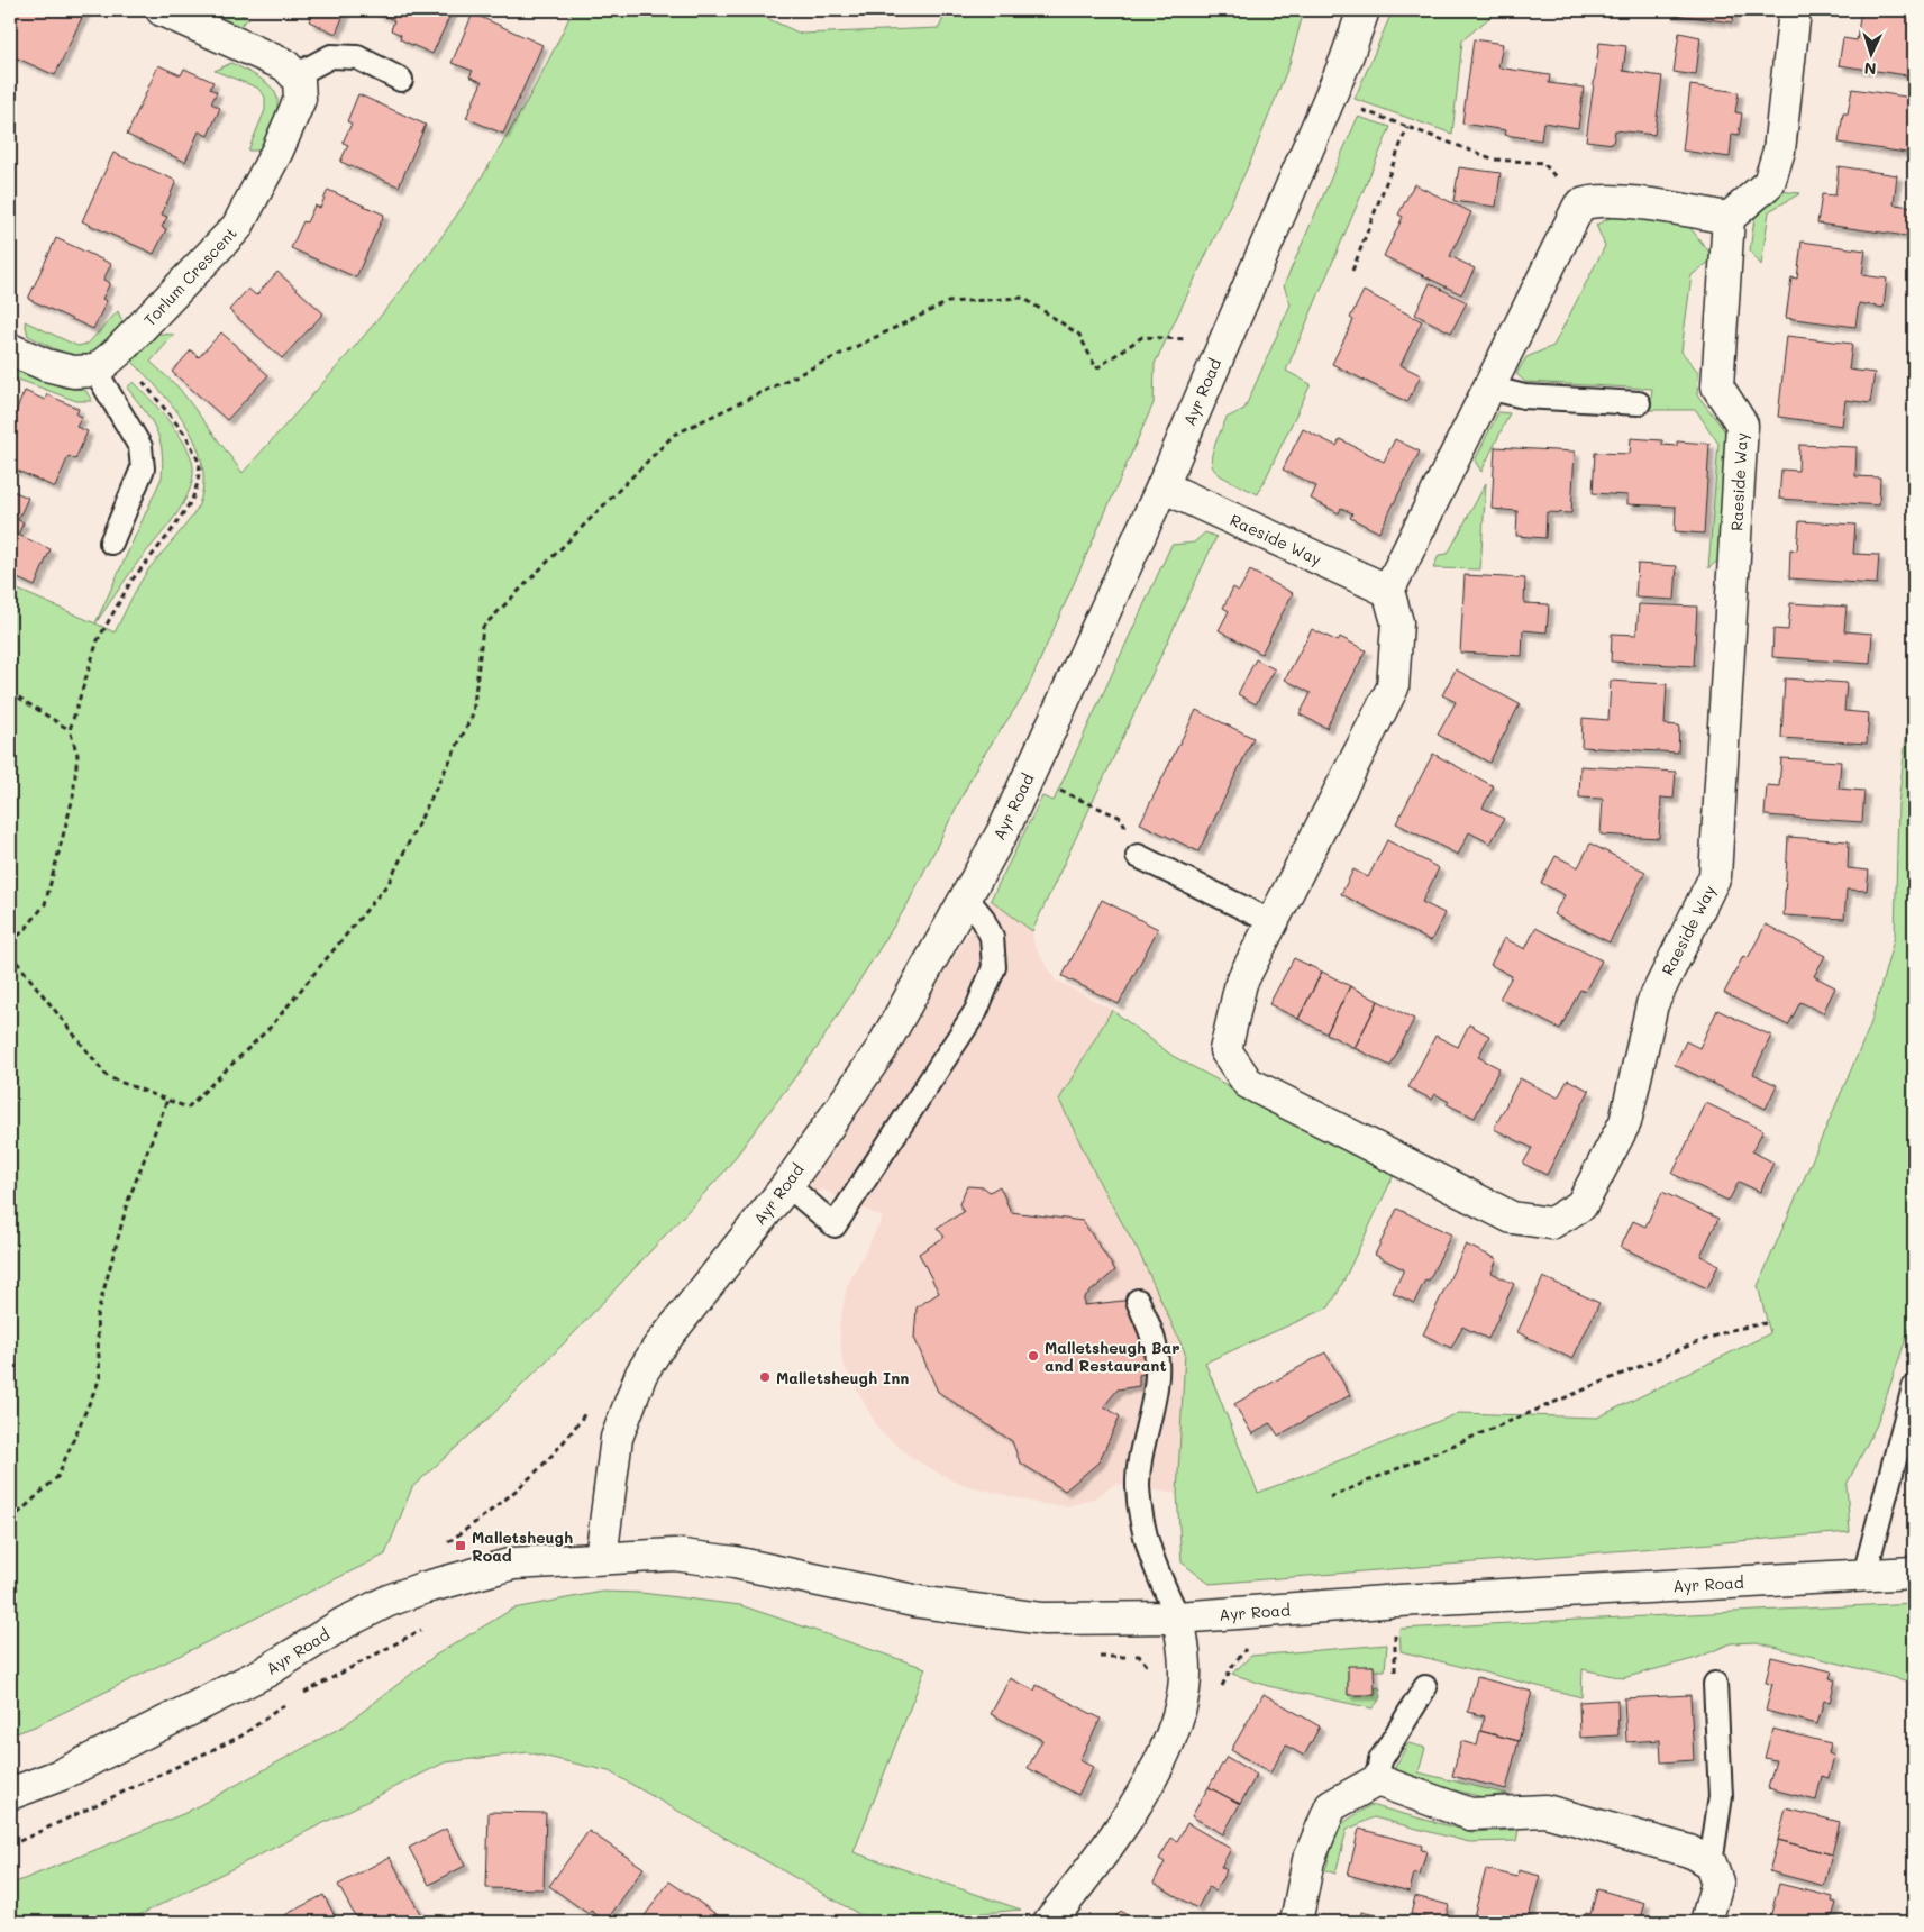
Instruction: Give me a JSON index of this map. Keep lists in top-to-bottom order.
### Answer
{
  "streets": {
    "street": ["Torlum Crescent", "Ayr Road", "Raeside Way"]
  },
  "crossings": [
    ["Ayr Road", "Raeside Way"]
  ],
  "places": {
    "other": ["Malletsheugh Bar and Restaurant", "Malletsheugh Inn"],
    "transit": ["Malletsheugh Road"]
  },
  "north": "bottom"
}
